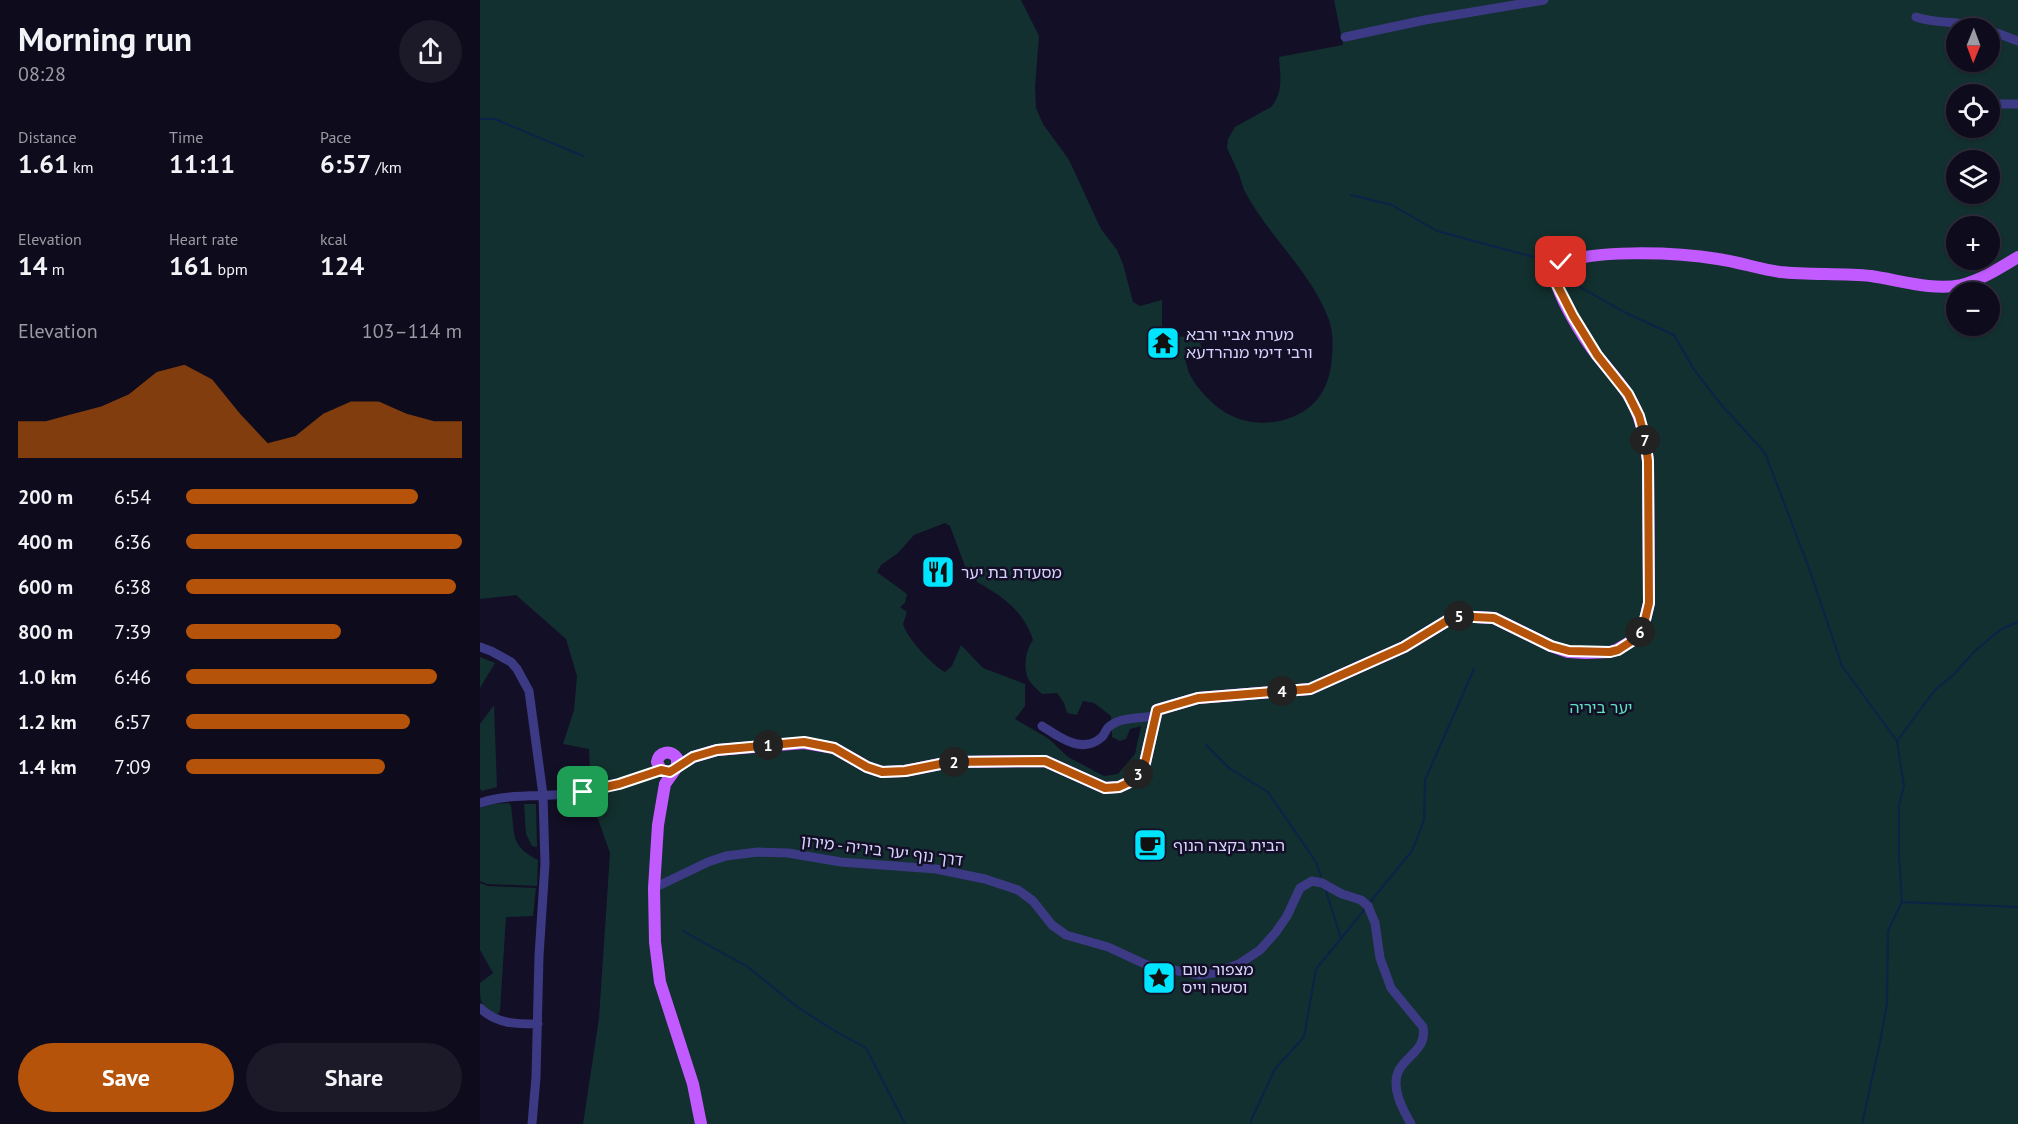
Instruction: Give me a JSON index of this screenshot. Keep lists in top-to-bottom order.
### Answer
{
  "streets": {
    "street": ["דרך נוף יער ביריה - מירון"]
  },
  "parks": ["יער ביריה"],
  "places": {
    "temple": ["מערת אביי ורבא ורבי דימי מנהרדעא"],
    "restaurant": ["מסעדת בת יער"],
    "cafe": ["הבית בקצה הנוף"],
    "place": ["מצפור טום וסשה וייס"]
  },
  "north": "bottom",
  "page": {
    "heading": ["Morning run", "08:28"],
    "map_buttons": ["+", "−"],
    "stats": [
      ["Distance", "1.61 km"],
      ["Time", "11:11"],
      ["Pace", "6:57 /km"],
      ["Elevation", "14 m"],
      ["Heart rate", "161 bpm"],
      ["kcal", "124"]
    ],
    "chart": ["Elevation", "103–114 m"],
    "pins": [
      "7",
      "5",
      "6",
      "4",
      "1",
      "2",
      "3"
    ],
    "list": [
      {
        "name": "200 m",
        "note": "6:54"
      },
      {
        "name": "400 m",
        "note": "6:36"
      },
      {
        "name": "600 m",
        "note": "6:38"
      },
      {
        "name": "800 m",
        "note": "7:39"
      },
      {
        "name": "1.0 km",
        "note": "6:46"
      },
      {
        "name": "1.2 km",
        "note": "6:57"
      },
      {
        "name": "1.4 km",
        "note": "7:09"
      }
    ],
    "buttons": ["Save", "Share"]
  }
}
